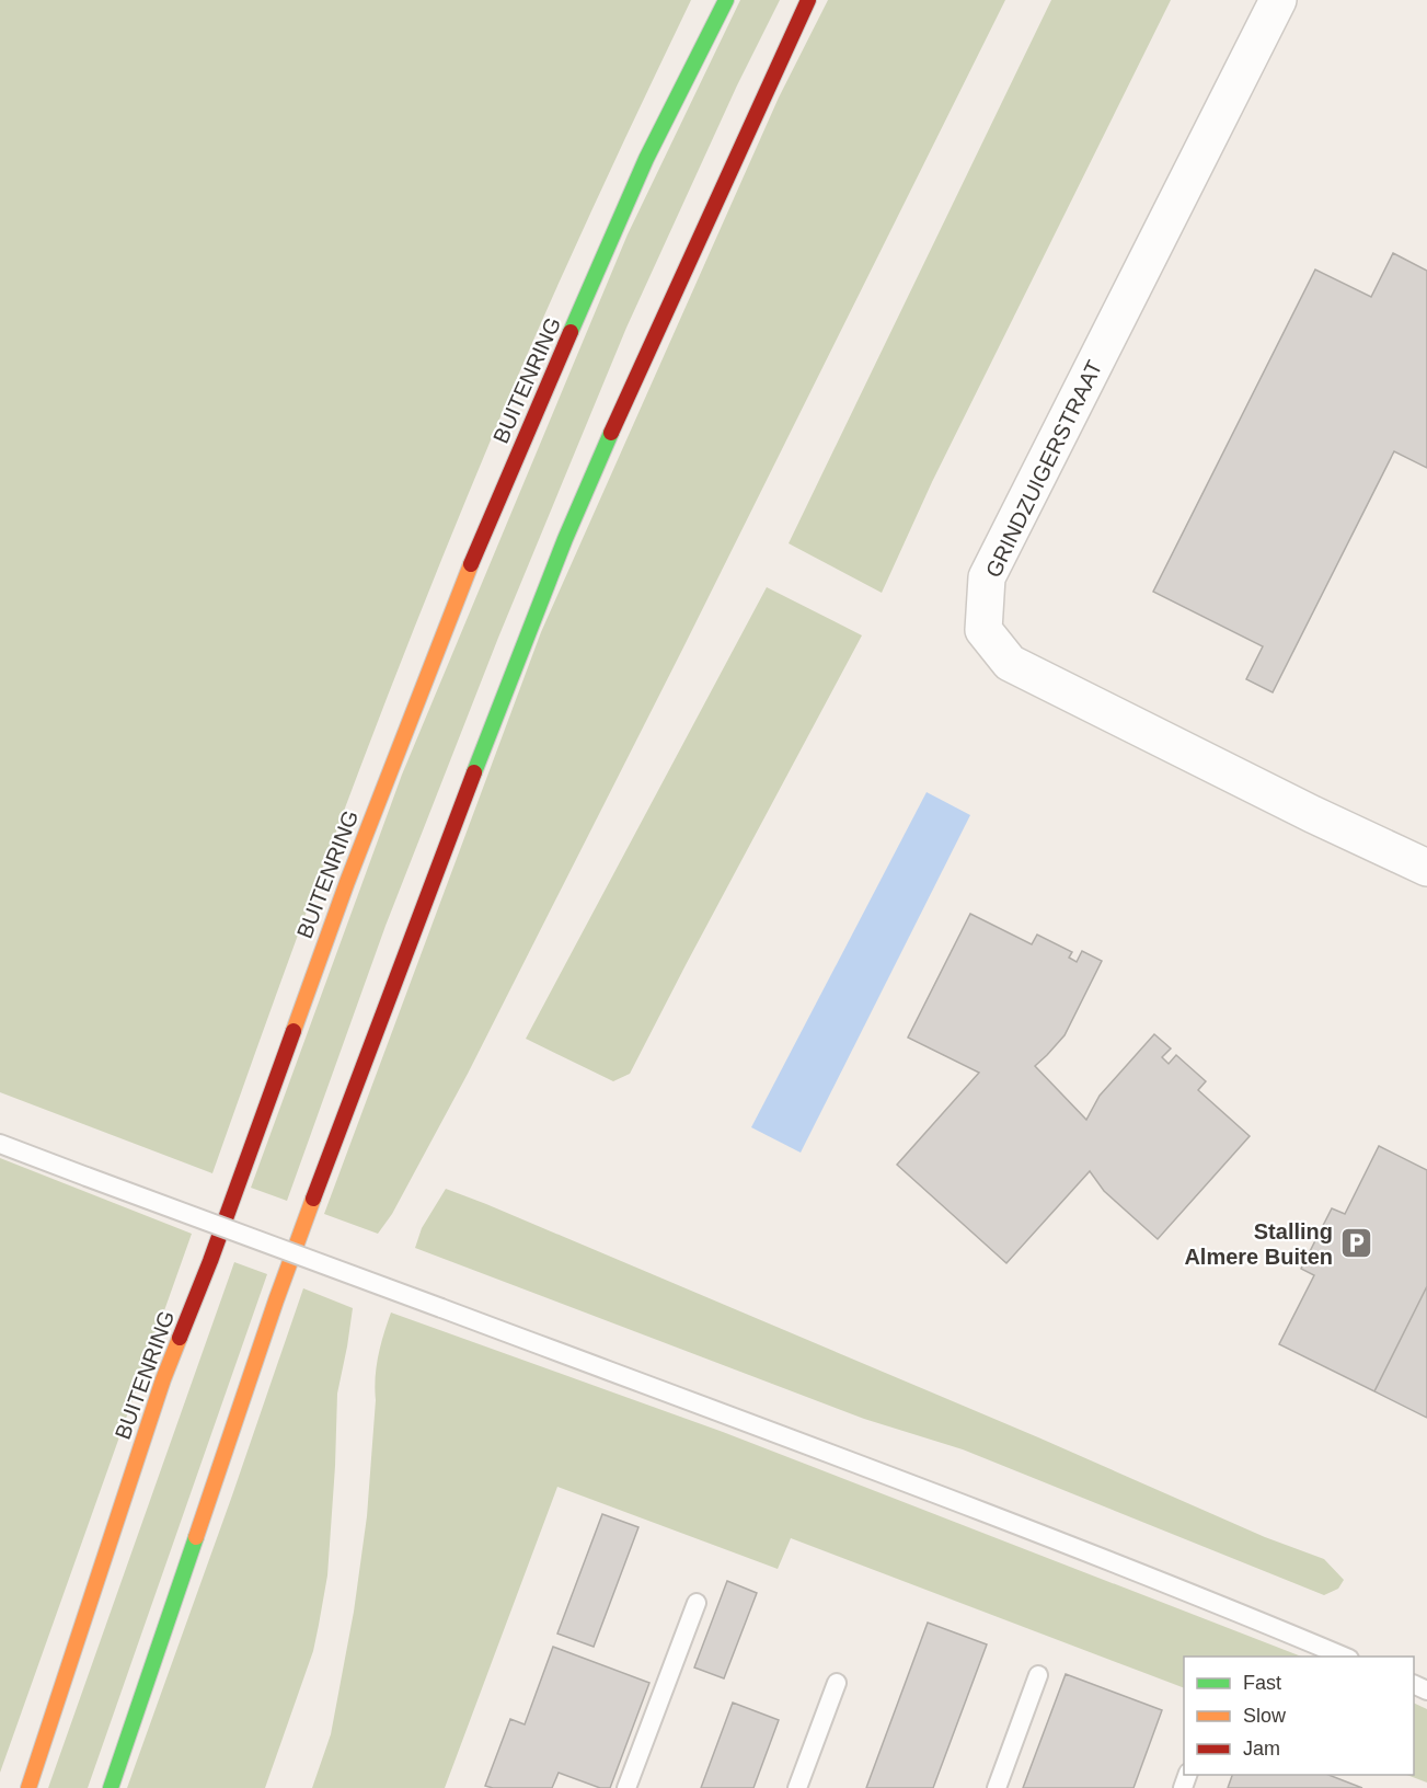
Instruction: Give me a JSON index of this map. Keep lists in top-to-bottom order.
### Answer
{
  "streets": {
    "highway": ["BUITENRING"],
    "street": ["GRINDZUIGERSTRAAT"]
  },
  "places": {
    "parking": ["Stalling Almere Buiten"]
  },
  "legend": ["Fast", "Slow", "Jam"]
}
